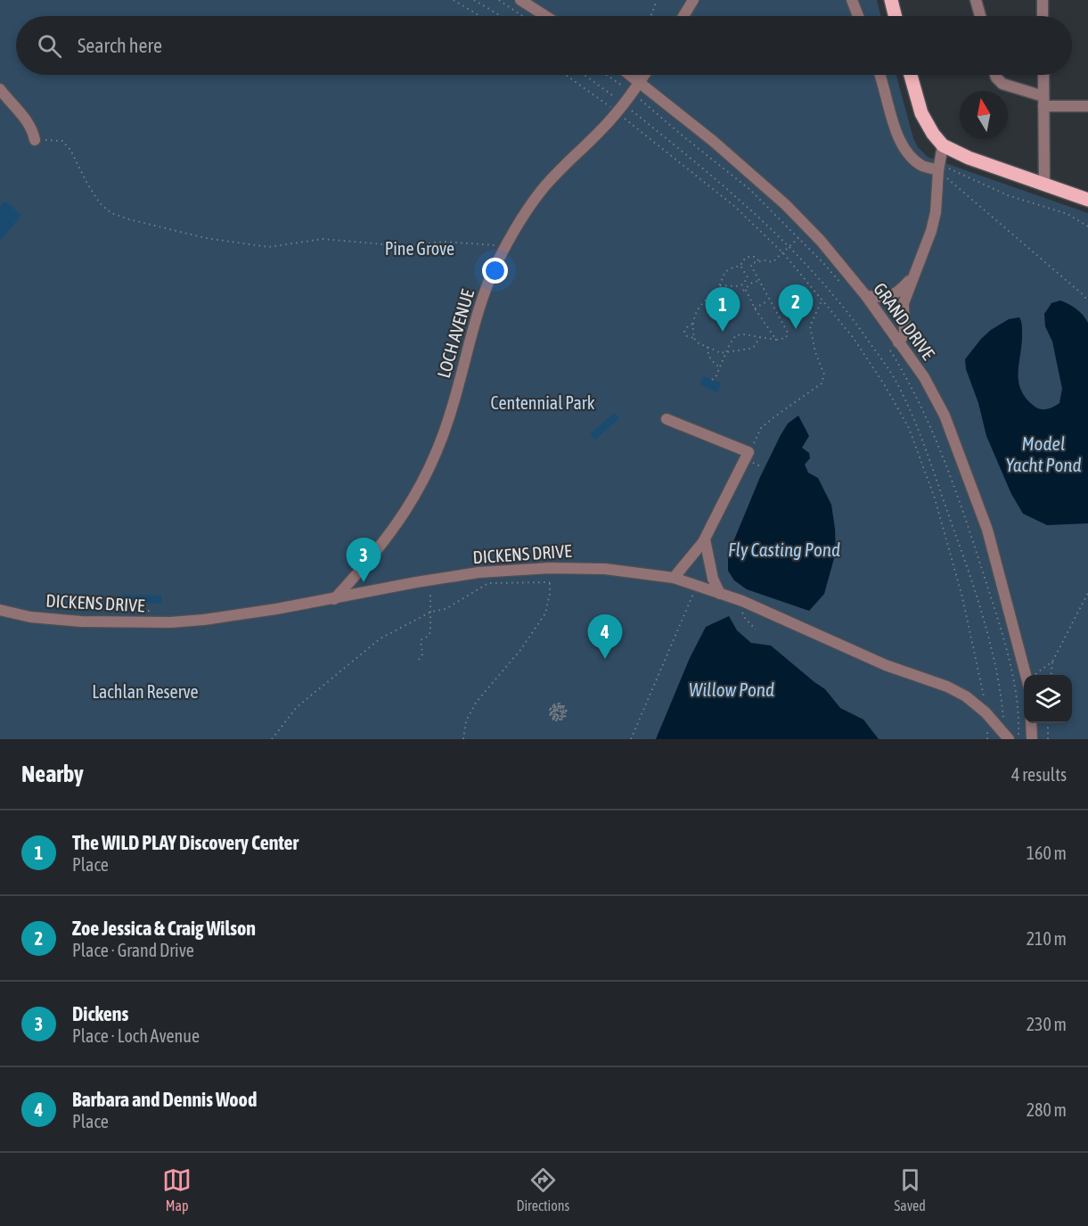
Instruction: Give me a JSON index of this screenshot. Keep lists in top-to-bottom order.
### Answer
{
  "streets": {
    "street": ["GRAND DRIVE", "LOCH AVENUE", "DICKENS DRIVE"]
  },
  "crossings": [
    ["GRAND DRIVE", "LOCH AVENUE"],
    ["LOCH AVENUE", "DICKENS DRIVE"]
  ],
  "water": ["Model Yacht Pond", "Fly Casting Pond", "Willow Pond"],
  "parks": ["Pine Grove", "Centennial Park", "Lachlan Reserve"],
  "north": "top",
  "page": {
    "search": "Search here",
    "pins": [
      "2",
      "1",
      "3",
      "4"
    ],
    "heading": ["Nearby", "4 results"],
    "list": [
      {
        "mark": "1",
        "name": "The WILD PLAY Discovery Center",
        "note": "Place",
        "value": "160 m"
      },
      {
        "mark": "2",
        "name": "Zoe Jessica & Craig Wilson",
        "note": "Place · Grand Drive",
        "value": "210 m"
      },
      {
        "mark": "3",
        "name": "Dickens",
        "note": "Place · Loch Avenue",
        "value": "230 m"
      },
      {
        "mark": "4",
        "name": "Barbara and Dennis Wood",
        "note": "Place",
        "value": "280 m"
      }
    ],
    "nav": ["Map", "Directions", "Saved"]
  }
}
